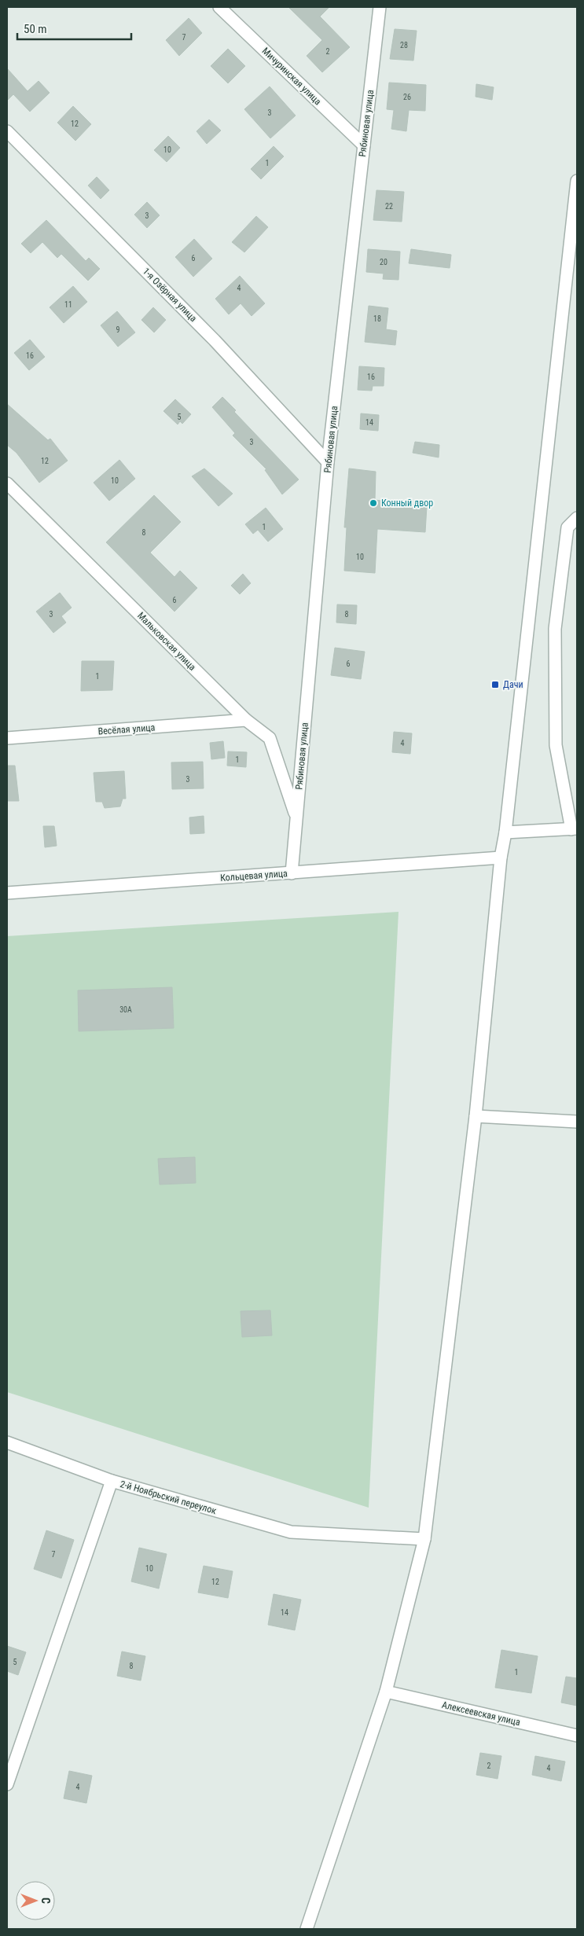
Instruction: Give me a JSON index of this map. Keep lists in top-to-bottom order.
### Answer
{
  "streets": {
    "street": [
      "Мичуринская улица",
      "Рябиновая улица",
      "1-я Озёрная улица",
      "Мальковская улица",
      "Весёлая улица",
      "Кольцевая улица",
      "2-й Ноябрьский переулок",
      "Алексеевская улица"
    ]
  },
  "crossings": [
    ["Мичуринская улица", "Рябиновая улица"],
    ["Рябиновая улица", "1-я Озёрная улица"],
    ["Рябиновая улица", "Мальковская улица"],
    ["Рябиновая улица", "Кольцевая улица"],
    ["Мальковская улица", "Весёлая улица"]
  ],
  "places": {
    "other": ["Конный двор"],
    "transit": ["Дачи"]
  },
  "house_numbers": [
    "7",
    "28",
    "2",
    "26",
    "3",
    "12",
    "10",
    "1",
    "22",
    "3",
    "6",
    "20",
    "4",
    "11",
    "18",
    "9",
    "16",
    "16",
    "5",
    "14",
    "3",
    "12",
    "10",
    "1",
    "8",
    "10",
    "6",
    "3",
    "8",
    "6",
    "1",
    "4",
    "1",
    "3",
    "30А",
    "7",
    "10",
    "12",
    "14",
    "5",
    "8",
    "1",
    "2",
    "4",
    "4"
  ],
  "scale_bar": "50 m",
  "north": "right"
}
